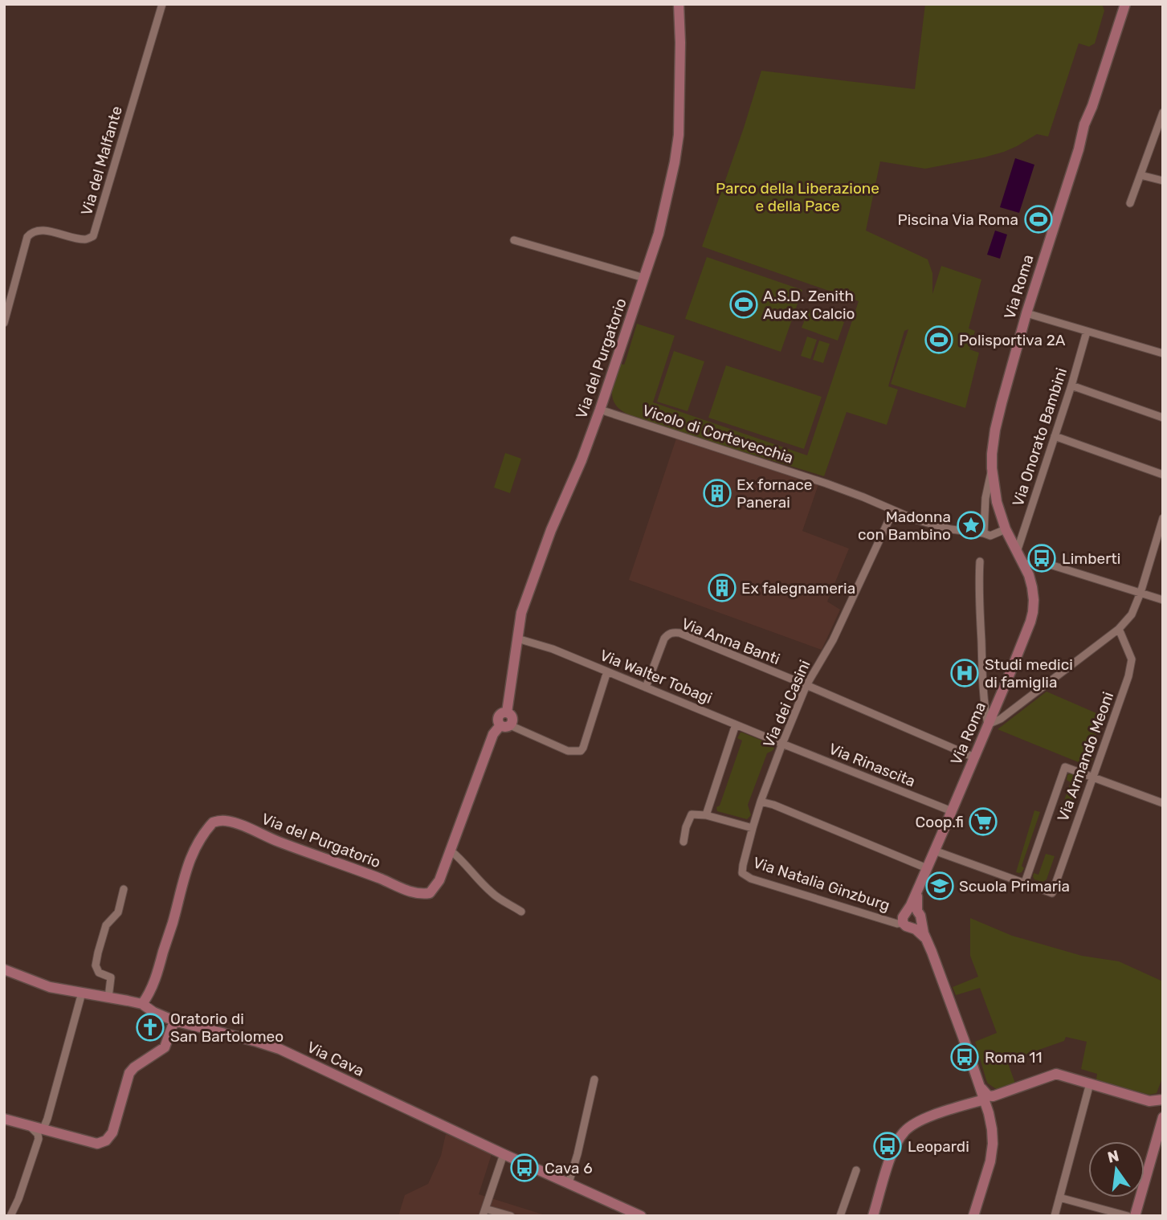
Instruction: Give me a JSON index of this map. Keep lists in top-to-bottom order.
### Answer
{
  "streets": {
    "street": [
      "Via del Malfante",
      "Via Roma",
      "Via del Purgatorio",
      "Vicolo di Cortevecchia",
      "Via Onorato Bambini",
      "Via Anna Banti",
      "Via Walter Tobagi",
      "Via dei Casini",
      "Via Armando Meoni",
      "Via Rinascita",
      "Via Natalia Ginzburg",
      "Via Cava"
    ]
  },
  "crossings": [
    ["Via Roma", "Via Onorato Bambini"],
    ["Via Roma", "Via Rinascita"],
    ["Via Roma", "Via Natalia Ginzburg"],
    ["Via del Purgatorio", "Vicolo di Cortevecchia"],
    ["Via del Purgatorio", "Via Walter Tobagi"],
    ["Via del Purgatorio", "Via Cava"],
    ["Vicolo di Cortevecchia", "Via dei Casini"],
    ["Via Anna Banti", "Via Walter Tobagi"],
    ["Via Anna Banti", "Via dei Casini"],
    ["Via Walter Tobagi", "Via dei Casini"],
    ["Via Walter Tobagi", "Via Rinascita"],
    ["Via dei Casini", "Via Rinascita"],
    ["Via dei Casini", "Via Natalia Ginzburg"]
  ],
  "parks": ["Parco della Liberazione e della Pace"],
  "places": {
    "sports": ["Piscina Via Roma", "A.S.D. Zenith Audax Calcio", "Polisportiva 2A"],
    "building": ["Ex fornace Panerai", "Ex falegnameria"],
    "place": ["Madonna con Bambino"],
    "bus stop": [
      "Limberti",
      "Roma 11",
      "Leopardi",
      "Cava 6"
    ],
    "hospital": ["Studi medici di famiglia"],
    "supermarket": ["Coop.fi"],
    "school or university": ["Scuola Primaria"],
    "church": ["Oratorio di San Bartolomeo"]
  },
  "north": "top"
}
